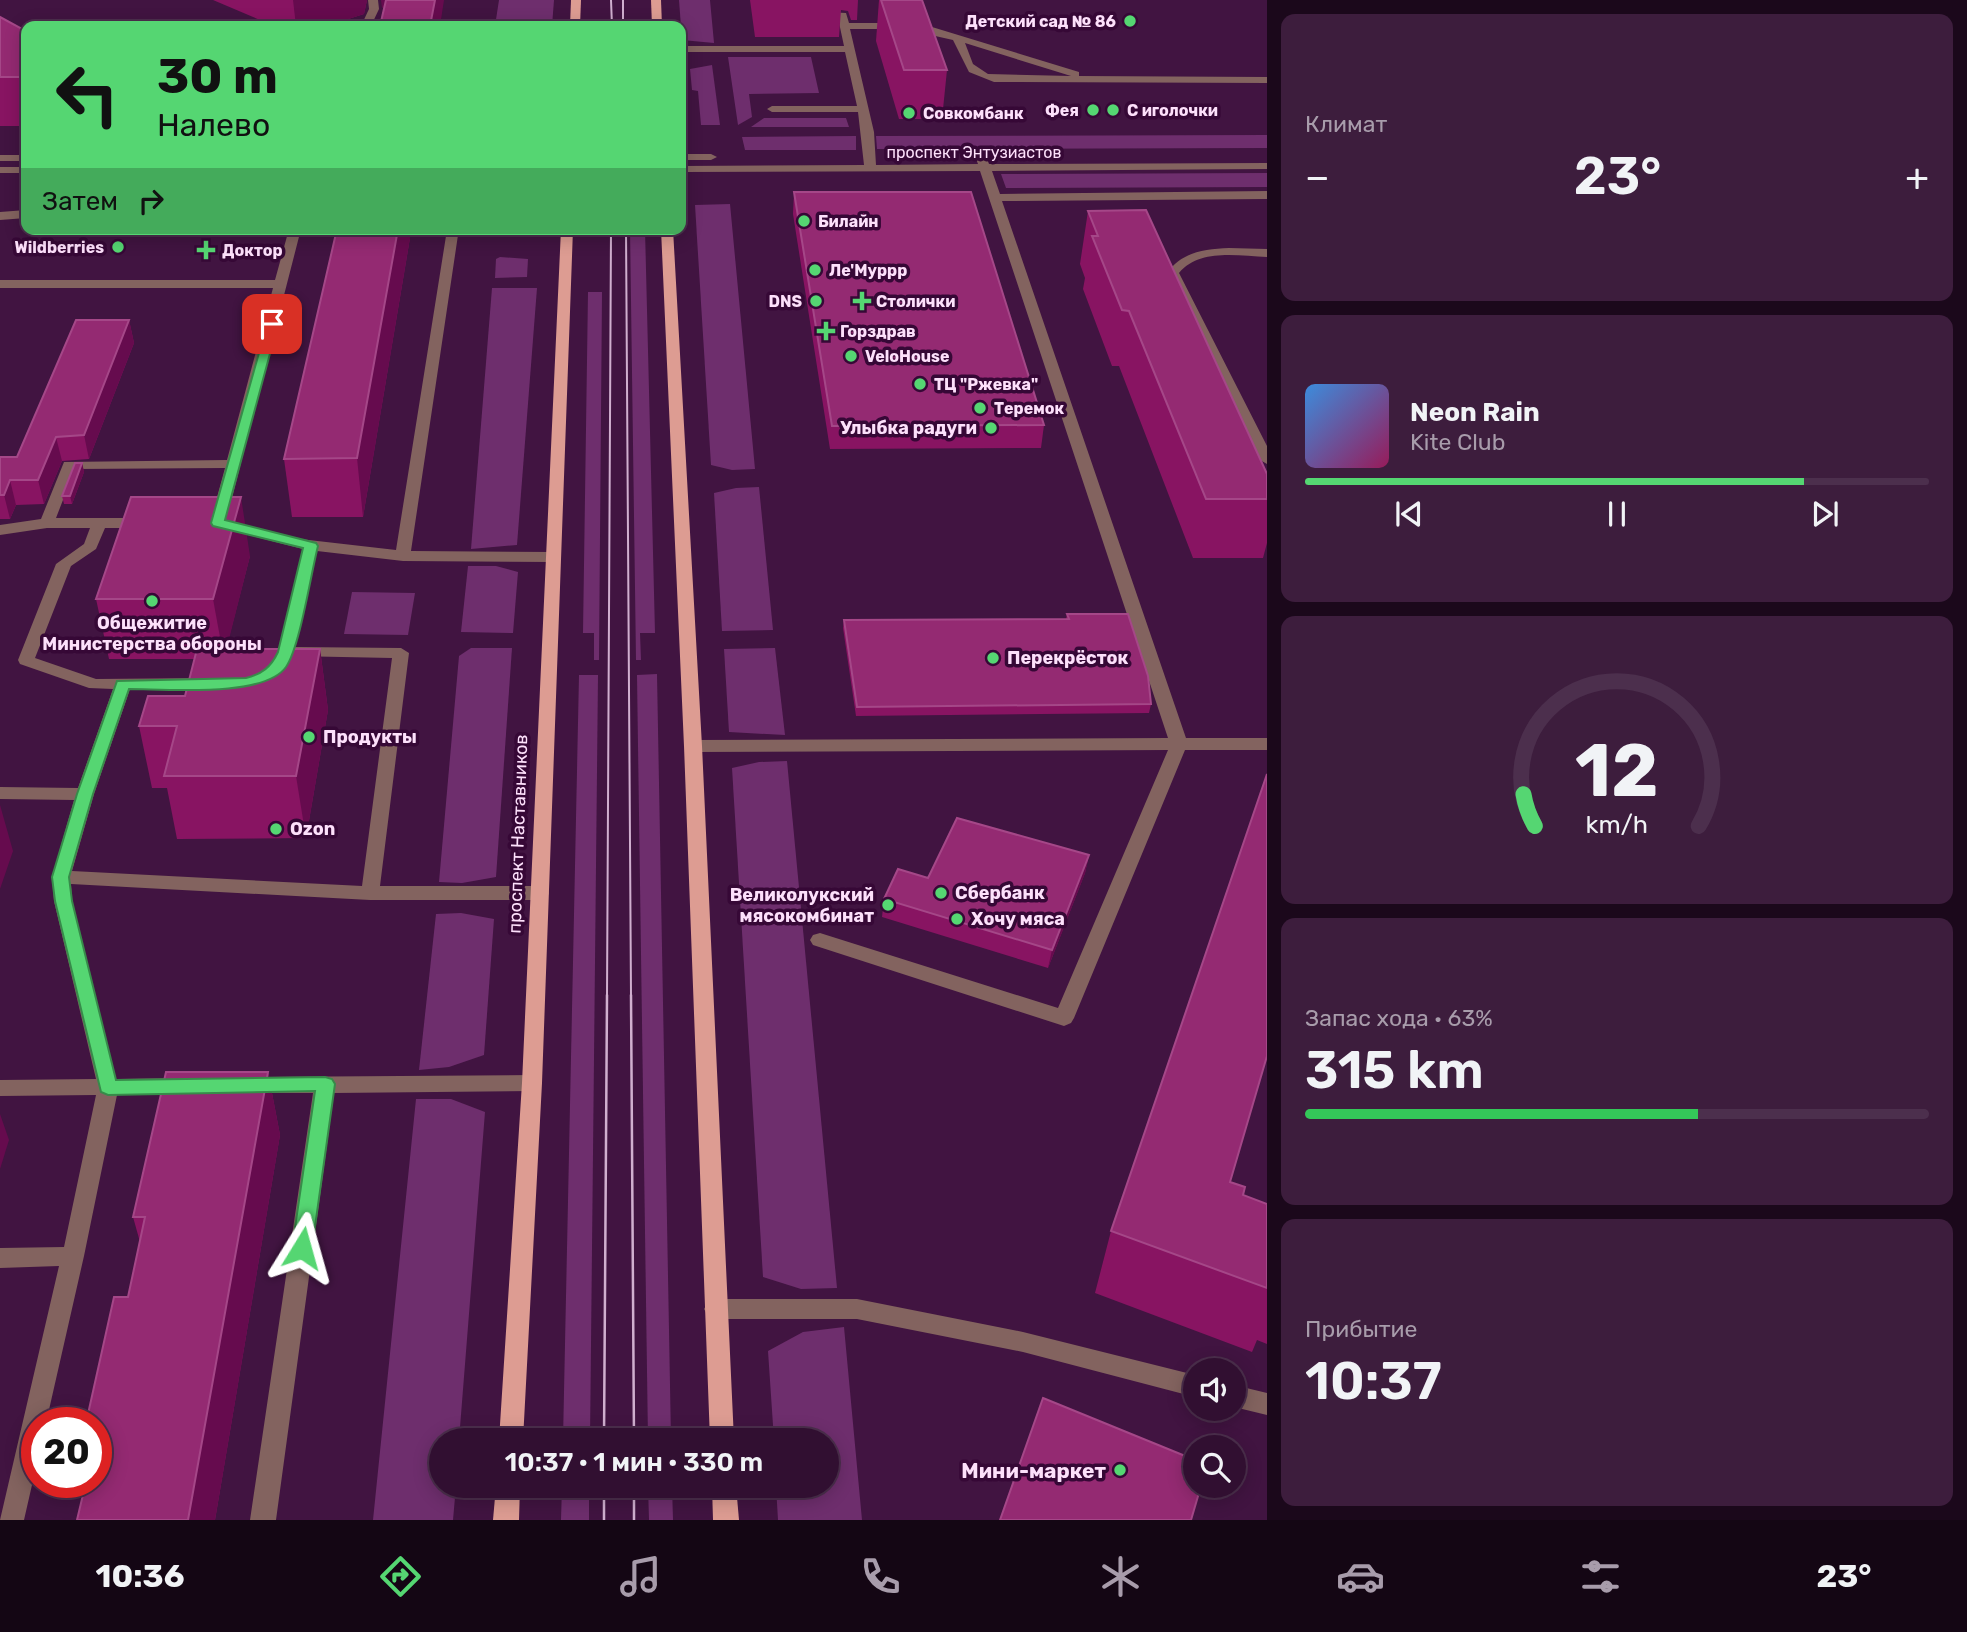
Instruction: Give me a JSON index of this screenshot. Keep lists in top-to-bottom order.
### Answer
{
  "streets": {
    "main road": ["проспект Наставников"],
    "street": ["проспект Энтузиастов"]
  },
  "places": {
    "other": [
      "Детский сад № 86",
      "Фея",
      "С иголочки",
      "Совкомбанк",
      "Билайн",
      "Wildberries",
      "Ле'Муррр",
      "DNS",
      "VeloHouse",
      "ТЦ \"Ржевка\"",
      "Теремок",
      "Улыбка радуги",
      "Общежитие Министерства обороны",
      "Перекрёсток",
      "Продукты",
      "Ozon",
      "Сбербанк",
      "Великолукский мясокомбинат",
      "Хочу мяса",
      "Мини-маркет"
    ],
    "health": ["Доктор", "Столички", "Горздрав"]
  },
  "page": {
    "tile": [
      "Климат",
      ["Запас хода · 63%", "315 km"],
      ["Прибытие", "10:37"]
    ],
    "turn": ["30 m", "Налево"],
    "heat": ["−", "23°", "+"],
    "then": "Затем",
    "song": ["Neon Rain", "Kite Club"],
    "limit": "20",
    "trip": "10:37 · 1 мин · 330 m",
    "tabs": ["10:36", "23°"],
    "gauge": ["12", "km/h"]
  }
}
